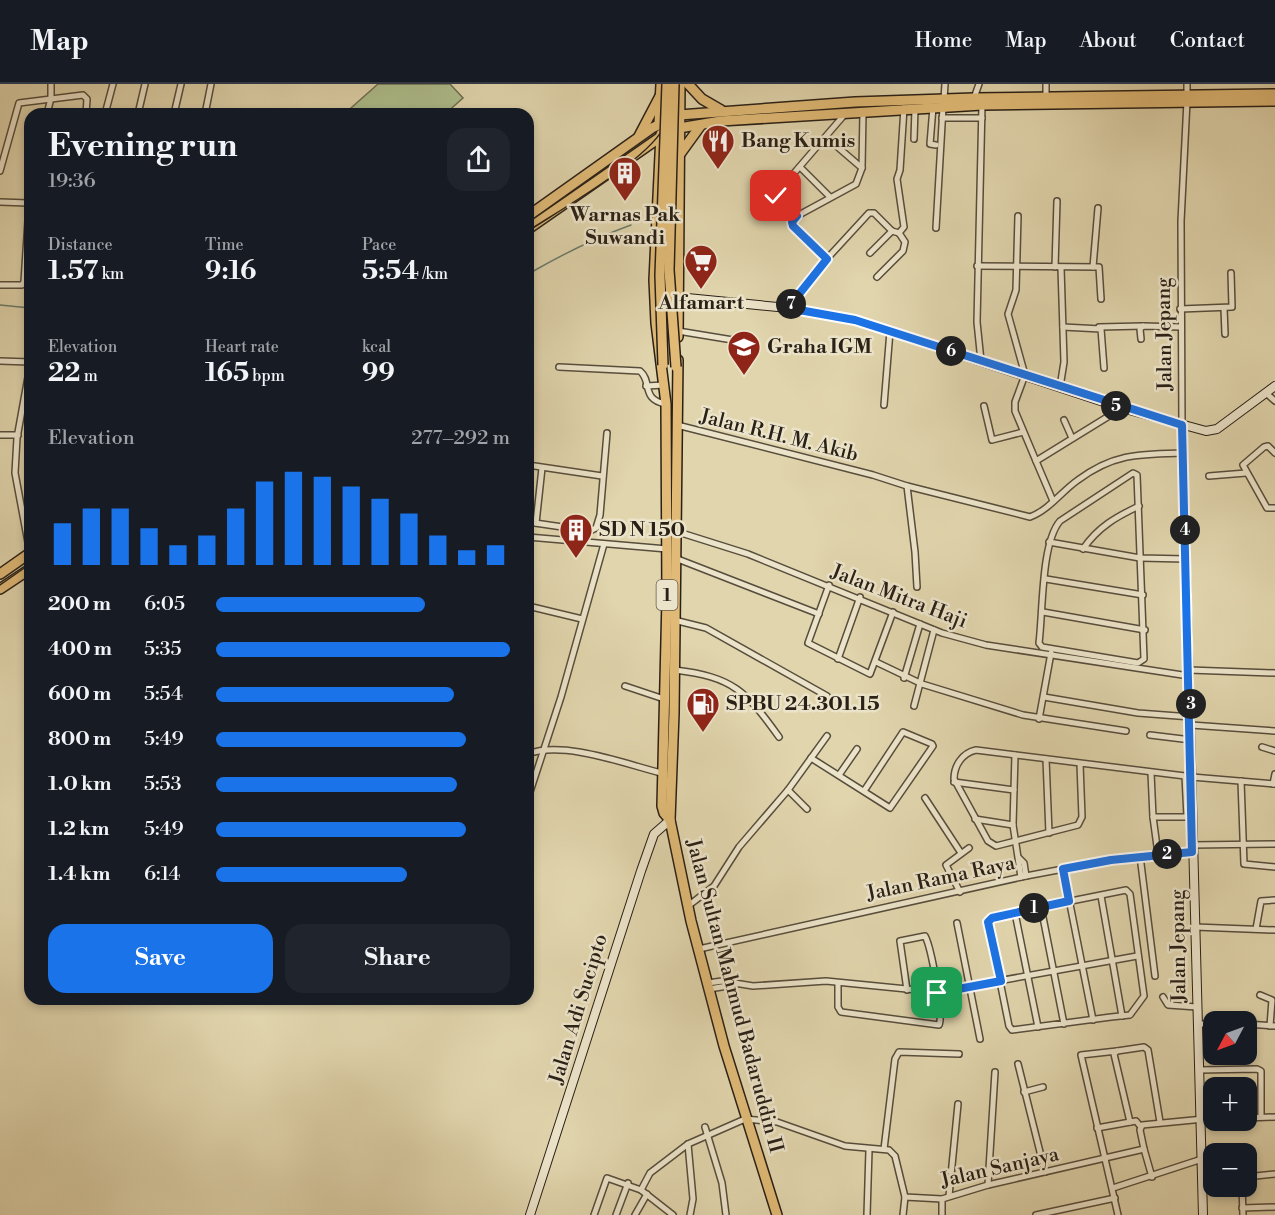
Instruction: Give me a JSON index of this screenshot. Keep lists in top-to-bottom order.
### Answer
{
  "streets": {
    "highway": ["1", "Jalan Sultan Mahmud Badaruddin II"],
    "street": [
      "Jalan Jepang",
      "Jalan R.H. M. Akib",
      "Jalan Mitra Haji",
      "Jalan Rama Raya",
      "Jalan Adi Sucipto",
      "Jalan Sanjaya"
    ]
  },
  "crossings": [
    ["Jalan Jepang", "Jalan Mitra Haji"],
    ["Jalan Jepang", "Jalan Rama Raya"],
    ["Jalan R.H. M. Akib", "1"],
    ["1", "Jalan Mitra Haji"],
    ["1", "Jalan Sultan Mahmud Badaruddin II"],
    ["1", "Jalan Adi Sucipto"],
    ["Jalan Rama Raya", "Jalan Sultan Mahmud Badaruddin II"],
    ["Jalan Sultan Mahmud Badaruddin II", "Jalan Adi Sucipto"]
  ],
  "places": {
    "restaurant": ["Bang Kumis"],
    "building": ["Warnas Pak Suwandi", "SD N 150"],
    "supermarket": ["Alfamart"],
    "school or university": ["Graha IGM"],
    "fuel station": ["SPBU 24.301.15"]
  },
  "north": "bottom left",
  "page": {
    "header": "Map",
    "nav": [
      "Home",
      "Map",
      "About",
      "Contact"
    ],
    "heading": ["Evening run", "19:36"],
    "stats": [
      ["Distance", "1.57 km"],
      ["Time", "9:16"],
      ["Pace", "5:54 /km"],
      ["Elevation", "22 m"],
      ["Heart rate", "165 bpm"],
      ["kcal", "99"]
    ],
    "pins": [
      "7",
      "6",
      "5",
      "4",
      "3",
      "2",
      "1"
    ],
    "chart": ["Elevation", "277–292 m"],
    "list": [
      {
        "name": "200 m",
        "note": "6:05"
      },
      {
        "name": "400 m",
        "note": "5:35"
      },
      {
        "name": "600 m",
        "note": "5:54"
      },
      {
        "name": "800 m",
        "note": "5:49"
      },
      {
        "name": "1.0 km",
        "note": "5:53"
      },
      {
        "name": "1.2 km",
        "note": "5:49"
      },
      {
        "name": "1.4 km",
        "note": "6:14"
      }
    ],
    "buttons": ["Save", "Share"],
    "map_buttons": ["+", "−"]
  }
}
